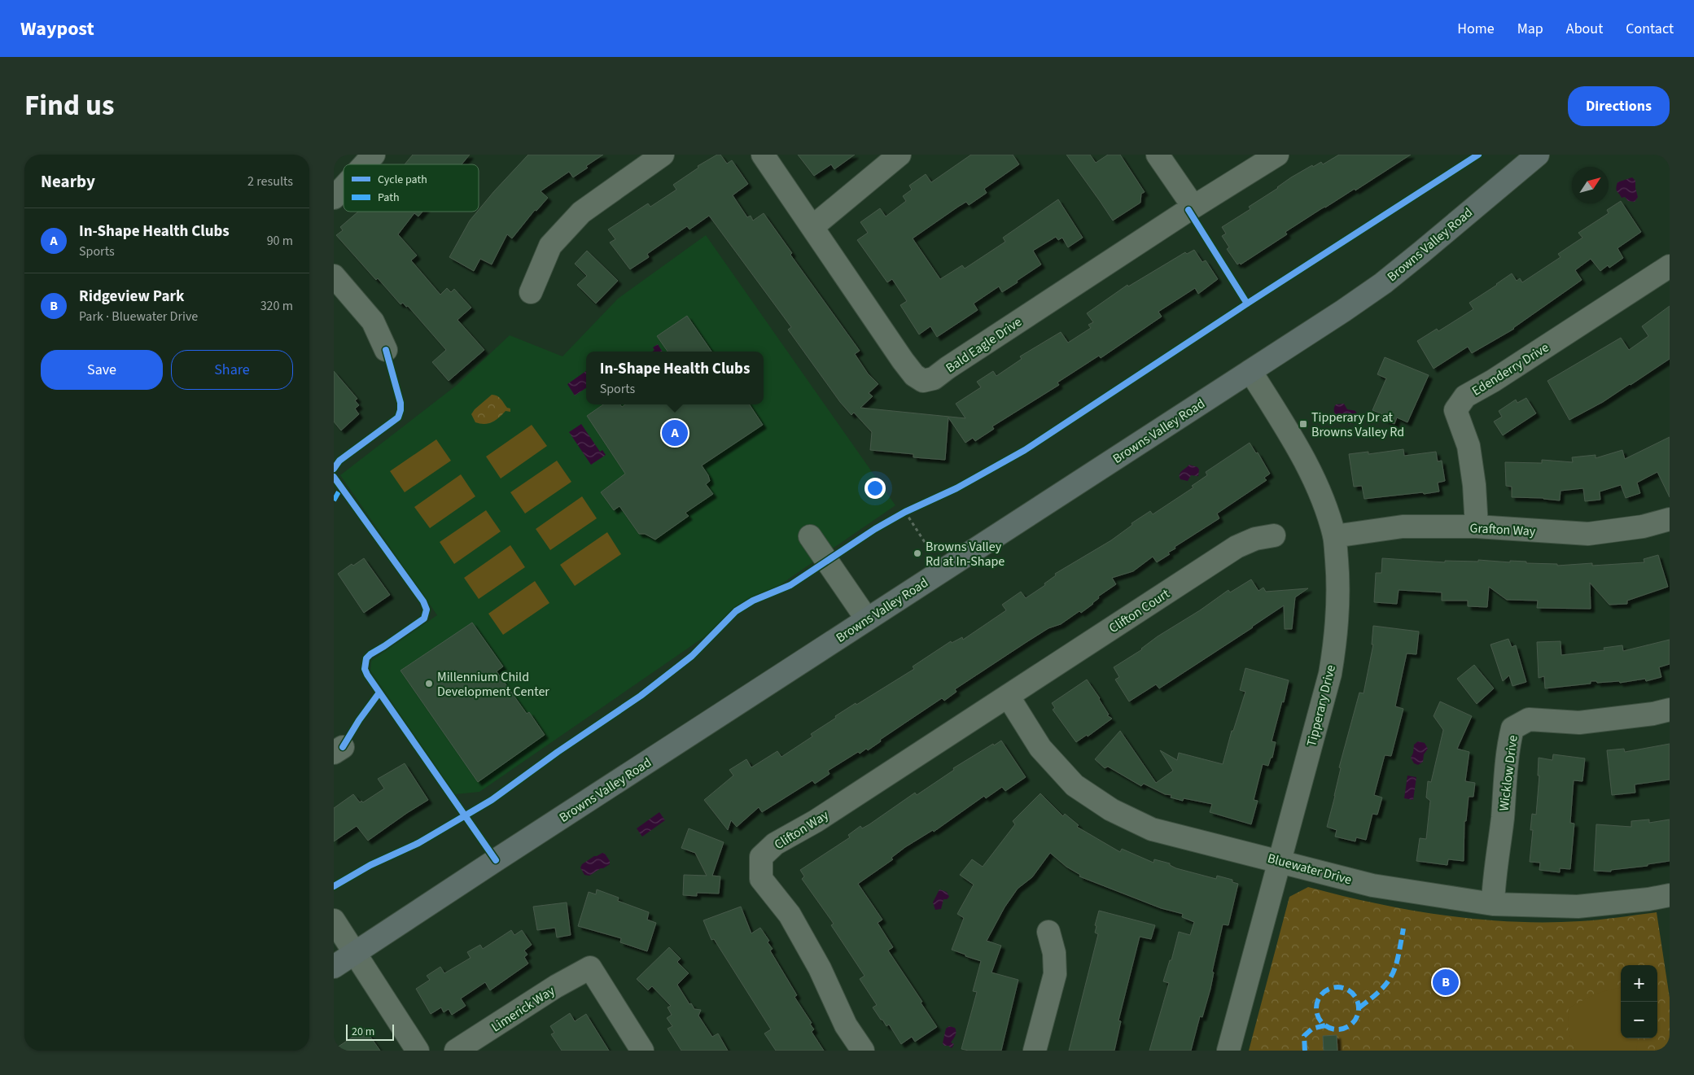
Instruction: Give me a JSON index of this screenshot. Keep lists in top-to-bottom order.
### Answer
{
  "streets": {
    "main road": ["Browns Valley Road"],
    "street": [
      "Bald Eagle Drive",
      "Edenderry Drive",
      "Grafton Way",
      "Clifton Court",
      "Tipperary Drive",
      "Wicklow Drive",
      "Clifton Way",
      "Bluewater Drive",
      "Limerick Way"
    ]
  },
  "crossings": [
    ["Browns Valley Road", "Tipperary Drive"],
    ["Edenderry Drive", "Grafton Way"],
    ["Grafton Way", "Tipperary Drive"],
    ["Clifton Court", "Clifton Way"],
    ["Clifton Court", "Bluewater Drive"],
    ["Tipperary Drive", "Bluewater Drive"],
    ["Wicklow Drive", "Bluewater Drive"],
    ["Clifton Way", "Bluewater Drive"]
  ],
  "places": {
    "transit": ["Tipperary Dr at Browns Valley Rd"],
    "other": ["Browns Valley Rd at In-Shape", "Millennium Child Development Center"]
  },
  "legend": ["Cycle path", "Path"],
  "scale_bar": "20 m",
  "north": "top right",
  "page": {
    "header": "Waypost",
    "nav": [
      "Home",
      "Map",
      "About",
      "Contact"
    ],
    "title": "Find us",
    "buttons": [
      "Directions",
      ["Save", "Share"]
    ],
    "heading": ["Nearby", "2 results"],
    "list": [
      {
        "mark": "A",
        "name": "In-Shape Health Clubs",
        "note": "Sports",
        "value": "90 m"
      },
      {
        "mark": "B",
        "name": "Ridgeview Park",
        "note": "Park · Bluewater Drive",
        "value": "320 m"
      }
    ],
    "popup": ["In-Shape Health Clubs", "Sports"],
    "pins": ["A", "B"],
    "map_buttons": ["+", "−"],
    "scale": "20 m"
  }
}
